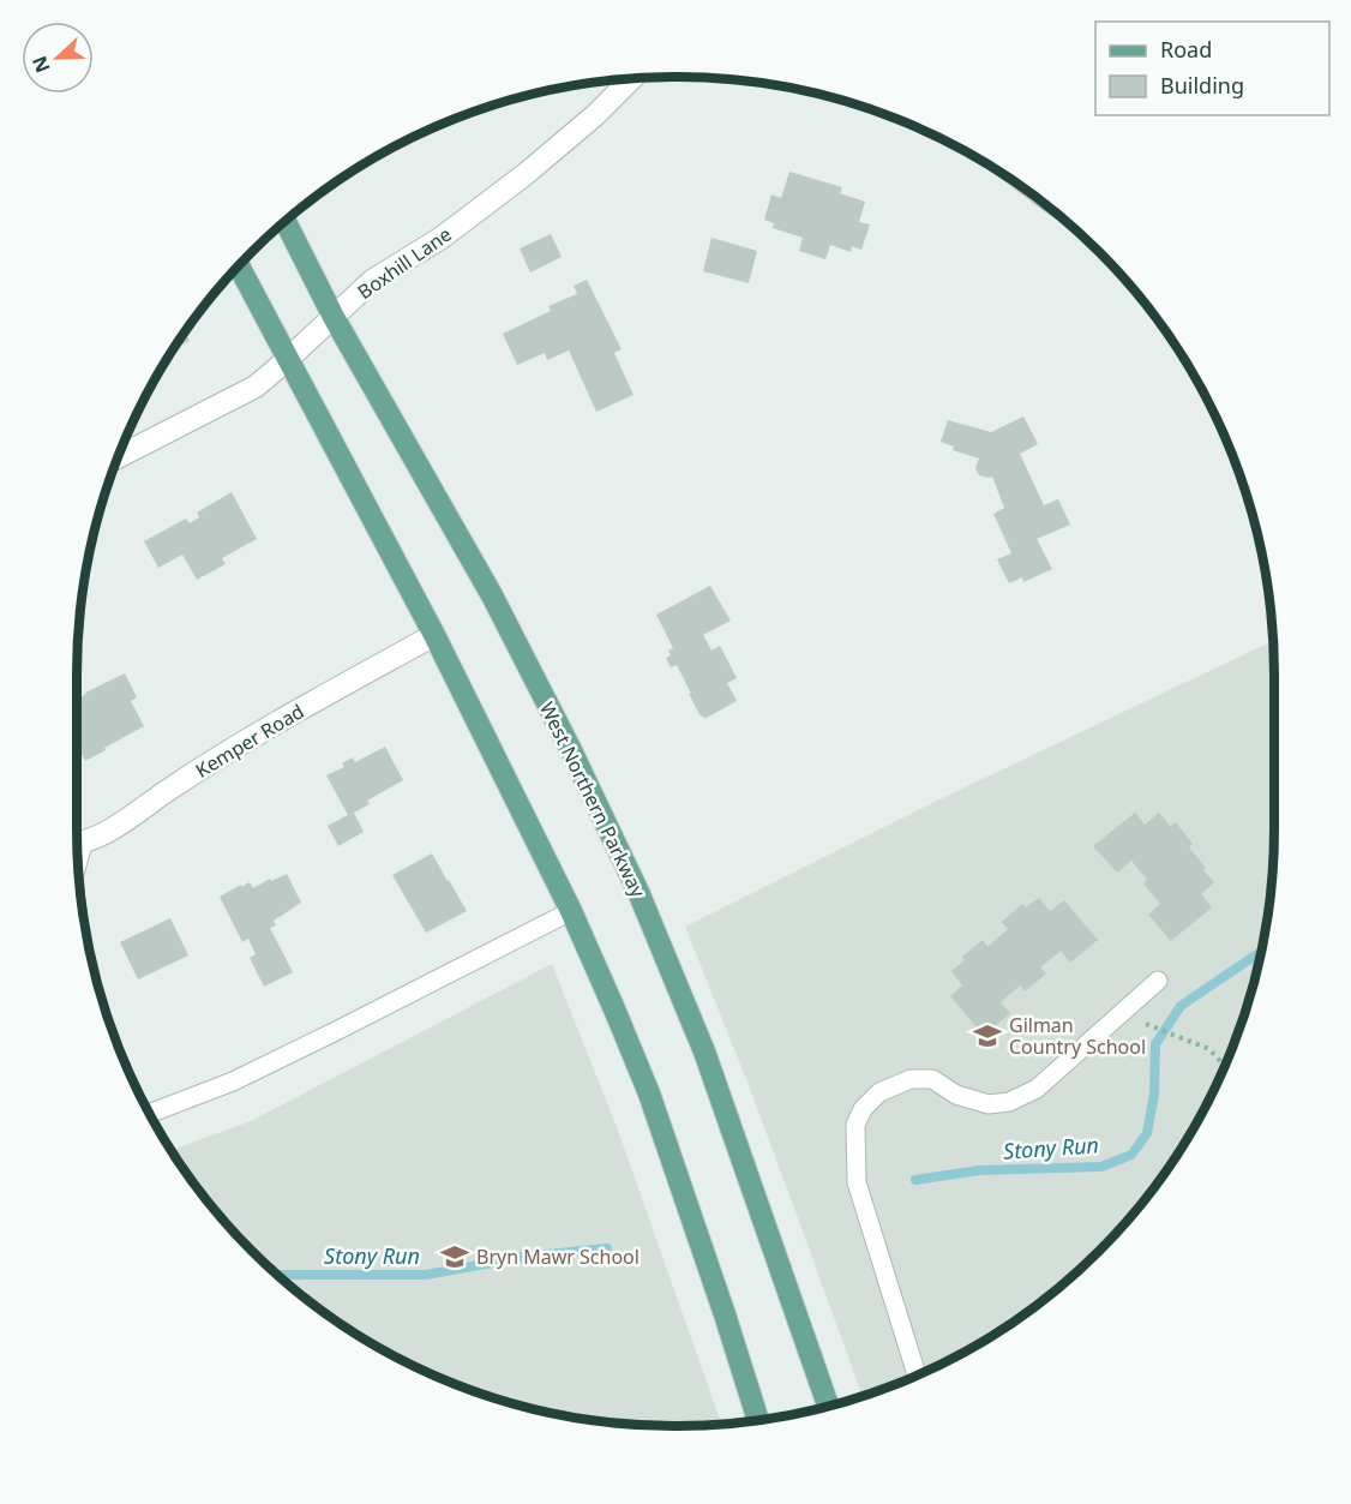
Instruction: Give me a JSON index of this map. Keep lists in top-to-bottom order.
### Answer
{
  "streets": {
    "main road": ["West Northern Parkway"],
    "street": ["Boxhill Lane", "Kemper Road"]
  },
  "crossings": [
    ["Boxhill Lane", "West Northern Parkway"]
  ],
  "water": ["Stony Run"],
  "places": {
    "school or university": ["Gilman Country School", "Bryn Mawr School"]
  },
  "legend": ["Road", "Building"],
  "north": "left"
}
